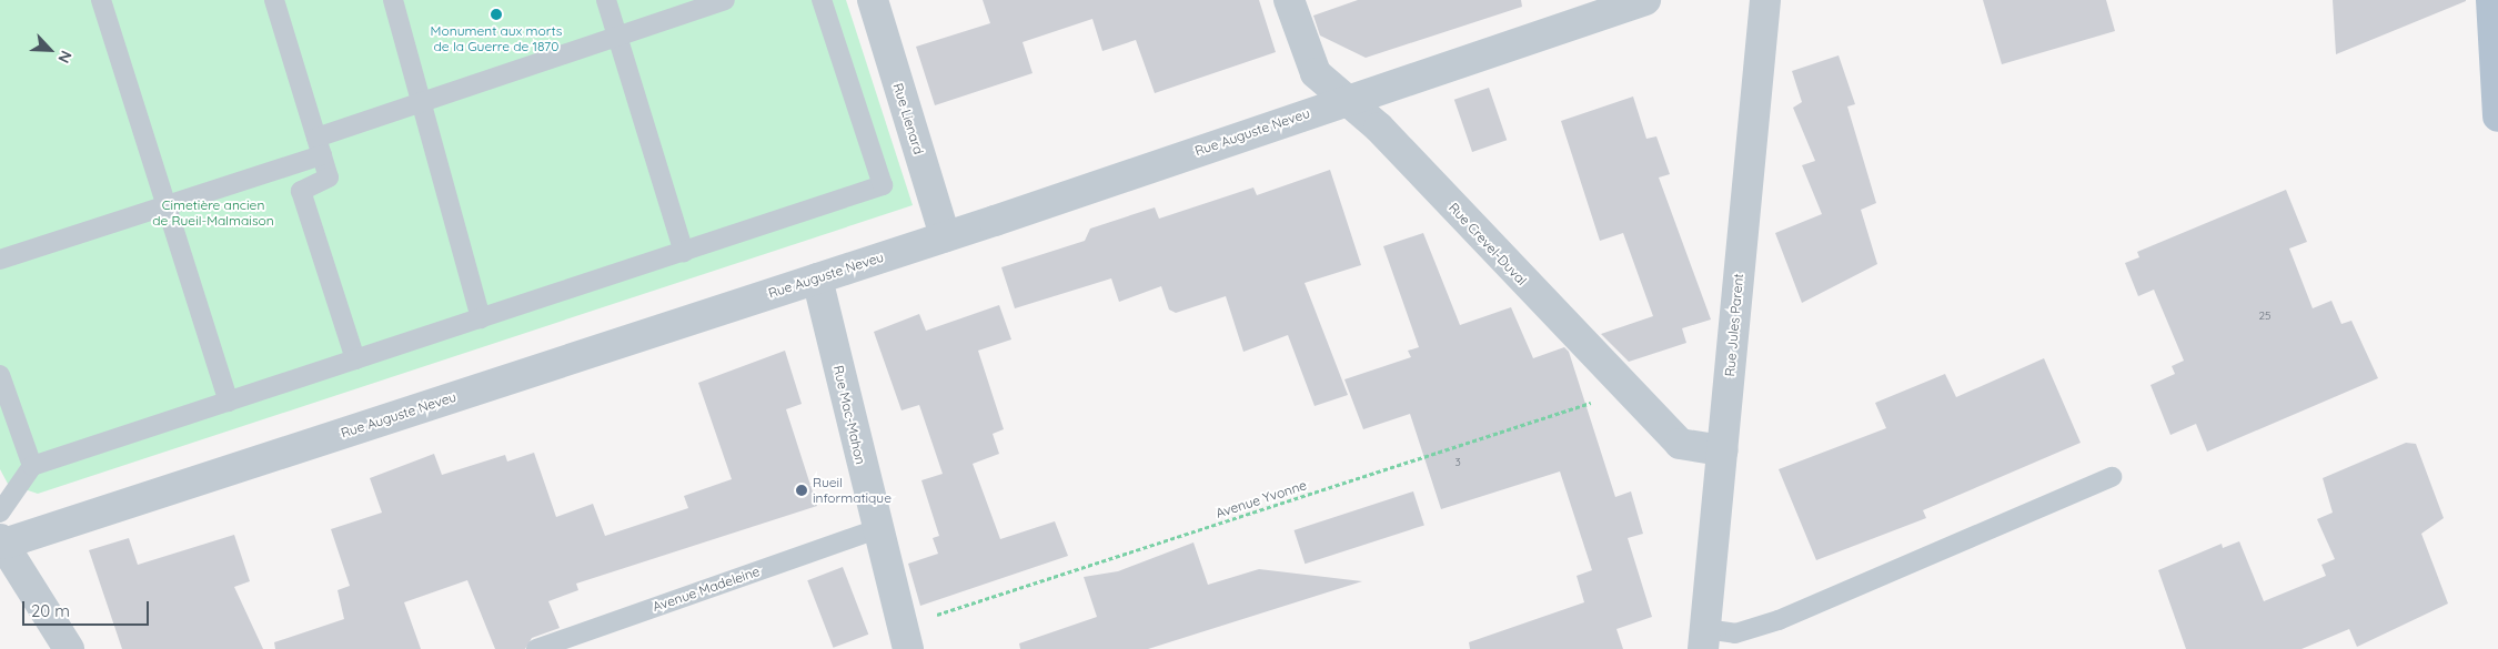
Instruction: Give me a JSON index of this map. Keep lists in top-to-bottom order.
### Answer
{
  "streets": {
    "street": [
      "Rue Lienard",
      "Rue Auguste Neveu",
      "Rue Crevel-Duval",
      "Rue Jules Parent",
      "Rue Mac-Mahon"
    ],
    "lane": ["Avenue Madeleine"],
    "path": ["Avenue Yvonne"]
  },
  "crossings": [
    ["Rue Lienard", "Rue Auguste Neveu"],
    ["Rue Auguste Neveu", "Rue Crevel-Duval"],
    ["Rue Auguste Neveu", "Rue Mac-Mahon"],
    ["Rue Crevel-Duval", "Rue Jules Parent"],
    ["Rue Crevel-Duval", "Avenue Yvonne"],
    ["Rue Mac-Mahon", "Avenue Yvonne"],
    ["Rue Mac-Mahon", "Avenue Madeleine"]
  ],
  "parks": ["Cimetière ancien de Rueil-Malmaison"],
  "places": ["Monument aux morts de la Guerre de 1870", "Rueil informatique"],
  "house_numbers": ["25", "3"],
  "scale_bar": "20 m",
  "north": "bottom right"
}
